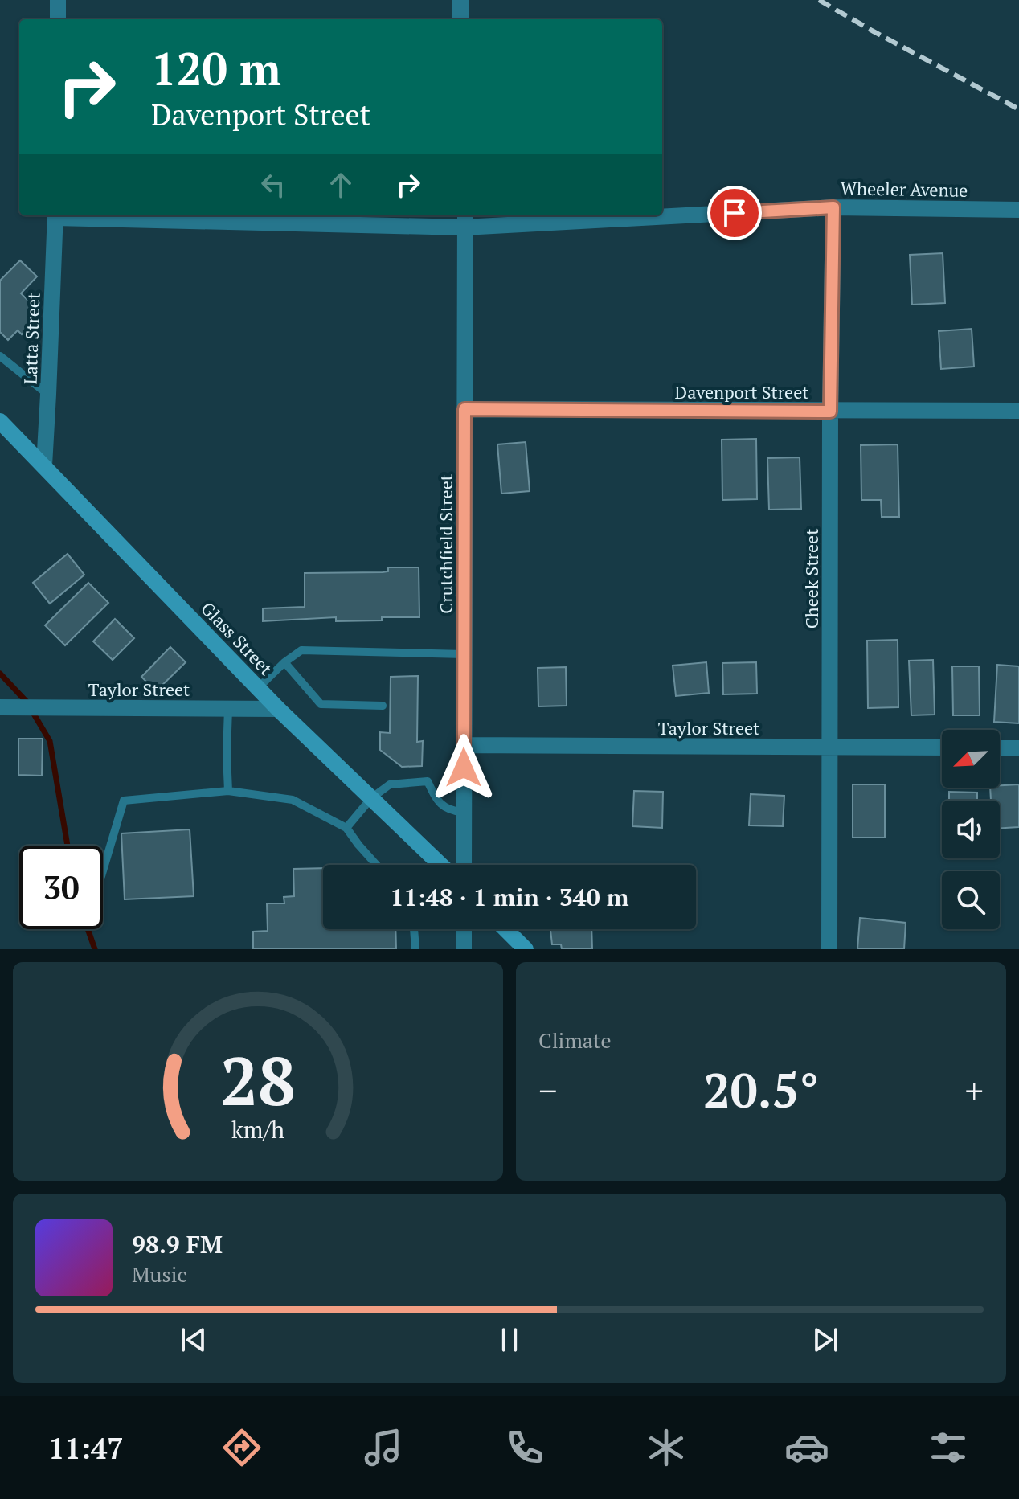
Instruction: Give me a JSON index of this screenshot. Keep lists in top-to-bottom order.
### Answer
{
  "streets": {
    "main road": ["Glass Street"],
    "street": [
      "Wheeler Avenue",
      "Latta Street",
      "Davenport Street",
      "Crutchfield Street",
      "Cheek Street",
      "Taylor Street"
    ]
  },
  "crossings": [
    ["Wheeler Avenue", "Latta Street"],
    ["Wheeler Avenue", "Crutchfield Street"],
    ["Wheeler Avenue", "Cheek Street"],
    ["Latta Street", "Glass Street"],
    ["Davenport Street", "Crutchfield Street"],
    ["Davenport Street", "Cheek Street"],
    ["Crutchfield Street", "Taylor Street"],
    ["Cheek Street", "Taylor Street"],
    ["Glass Street", "Taylor Street"]
  ],
  "north": "bottom left",
  "page": {
    "turn": ["120 m", "Davenport Street"],
    "limit": "30",
    "trip": "11:48 · 1 min · 340 m",
    "tile": "Climate",
    "heat": ["−", "20.5°", "+"],
    "song": ["98.9 FM", "Music"],
    "tabs": "11:47",
    "gauge": ["28", "km/h"]
  }
}
